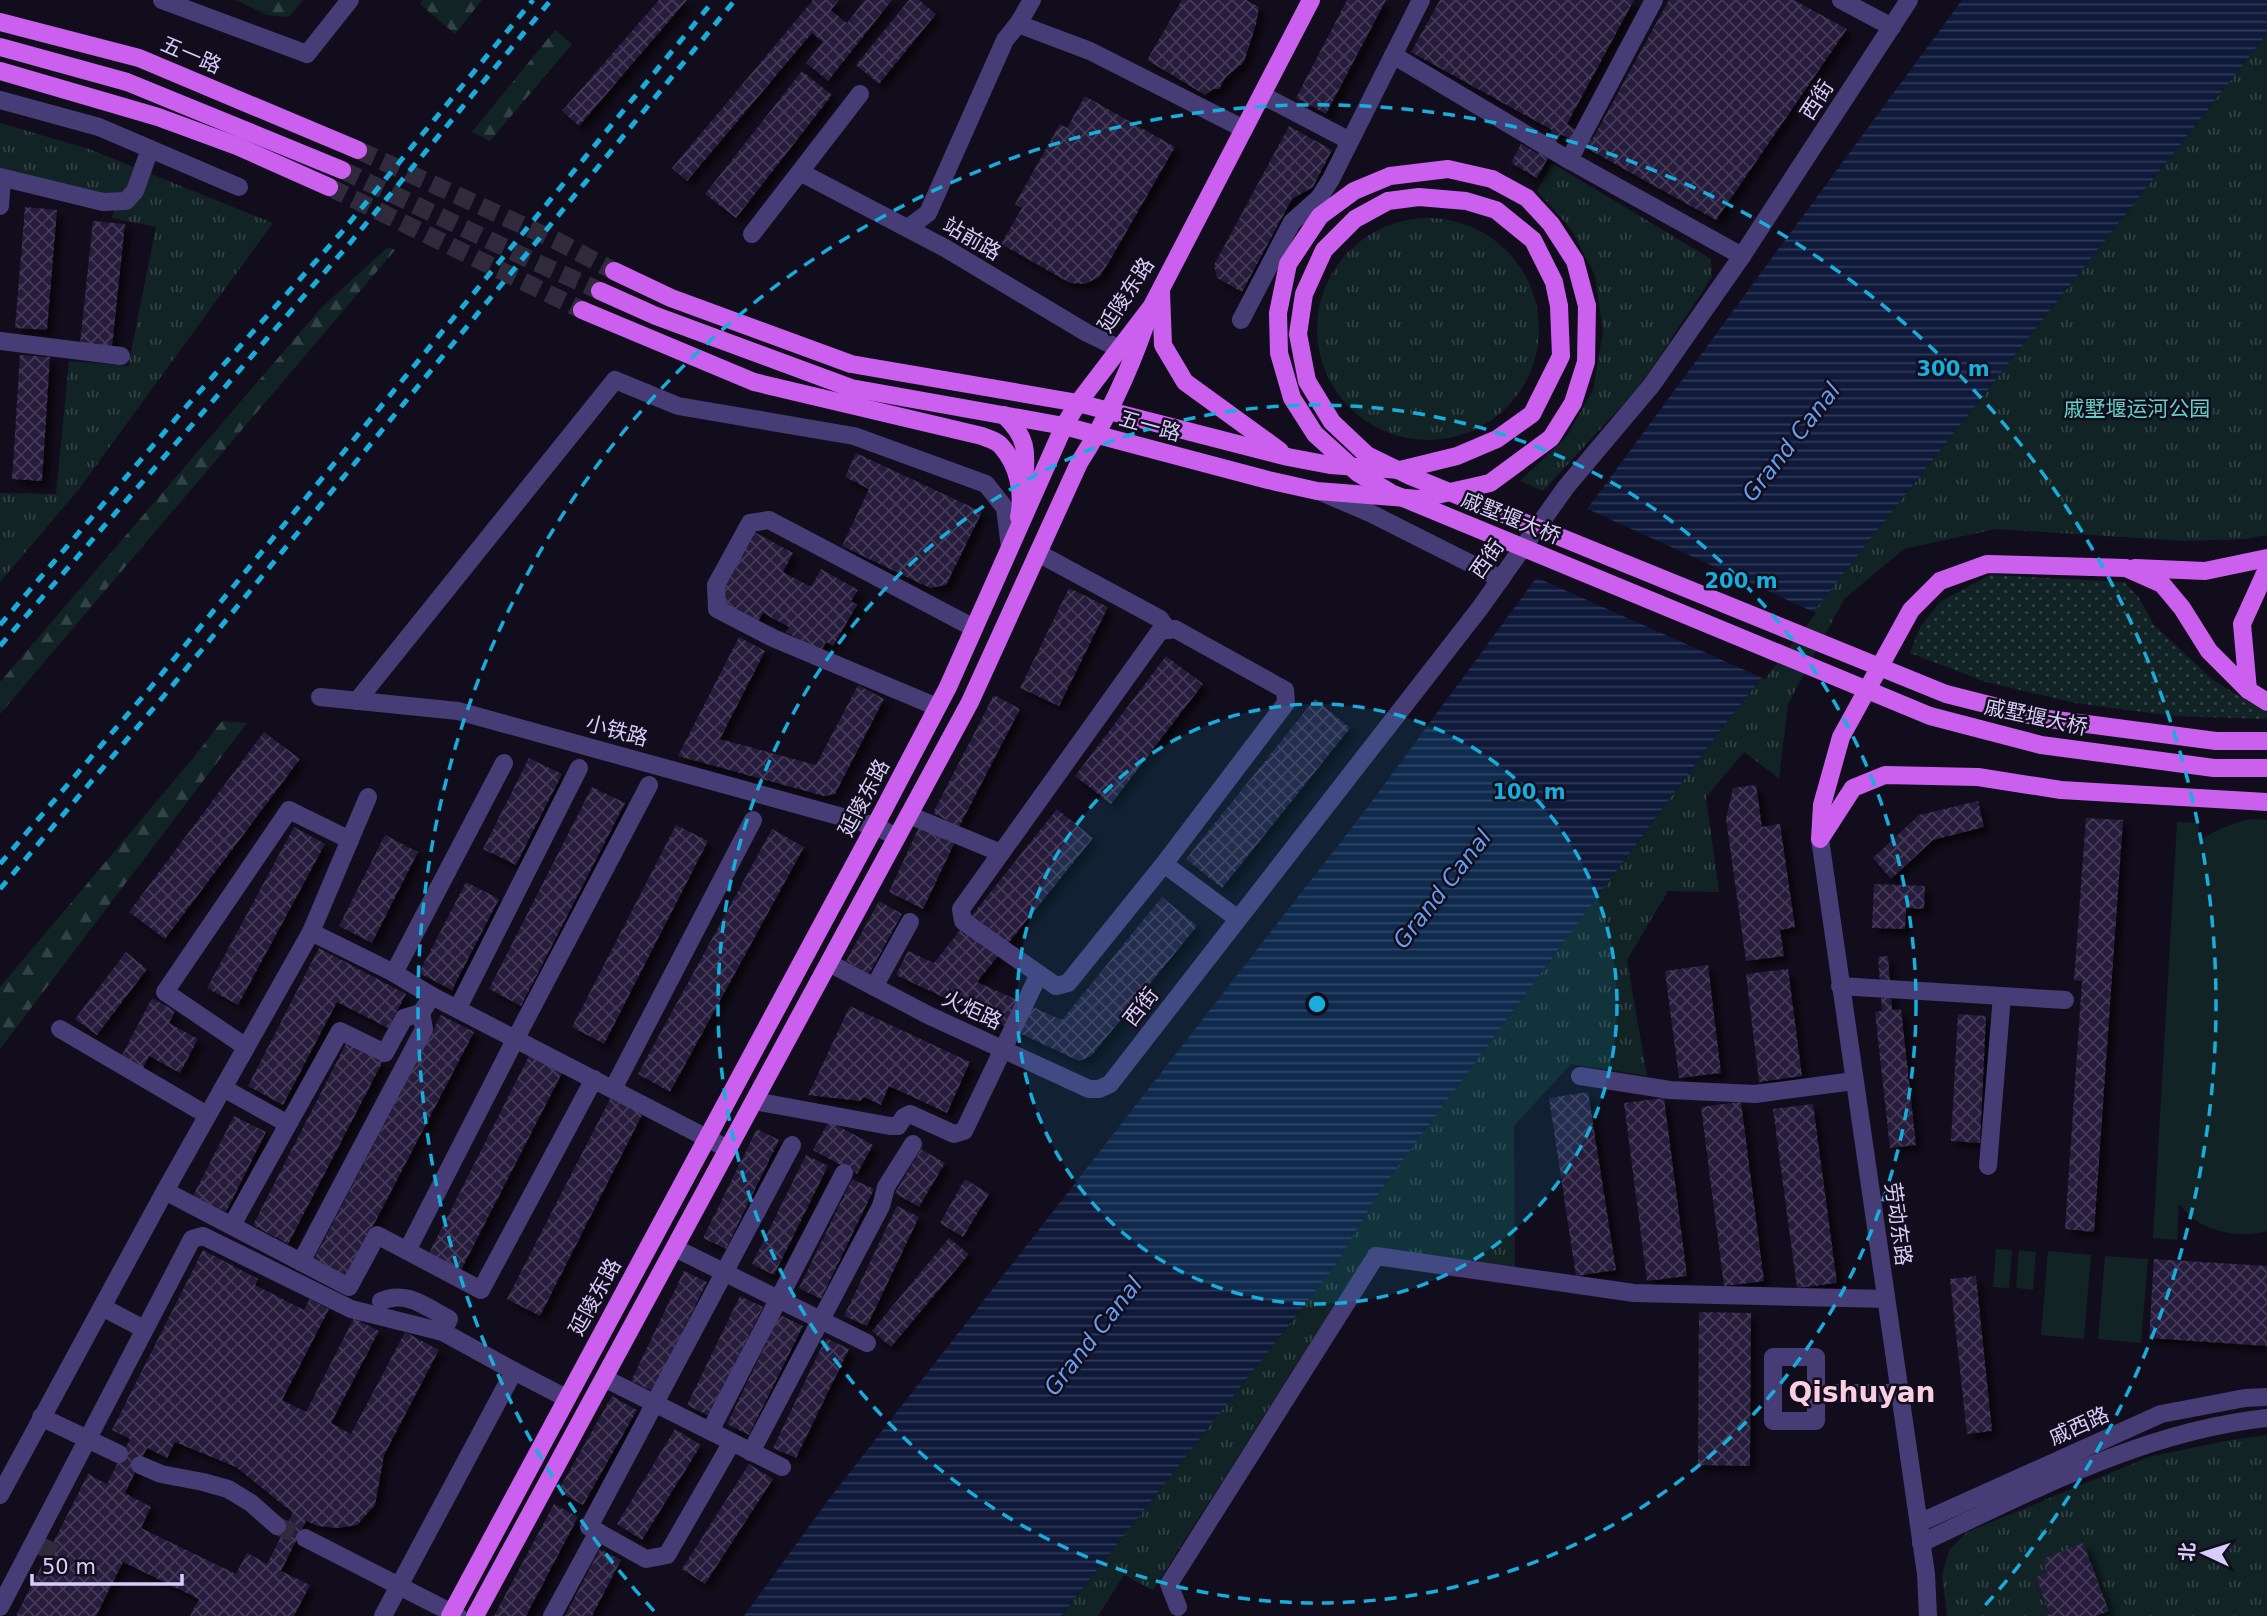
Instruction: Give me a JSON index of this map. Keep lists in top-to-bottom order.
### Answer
{
  "streets": {
    "main road": ["五一路", "延陵东路", "戚墅堰大桥"],
    "street": [
      "西街",
      "站前路",
      "小铁路",
      "火炬路",
      "劳动东路",
      "戚西路"
    ]
  },
  "crossings": [
    ["五一路", "延陵东路"],
    ["五一路", "戚墅堰大桥"],
    ["西街", "火炬路"],
    ["站前路", "延陵东路"],
    ["延陵东路", "小铁路"],
    ["劳动东路", "戚西路"]
  ],
  "districts": ["Qishuyan"],
  "water": ["Grand Canal"],
  "parks": ["戚墅堰运河公园"],
  "scale_bar": "50 m",
  "north": "left",
  "rings": ["300 m", "200 m", "100 m"]
}
